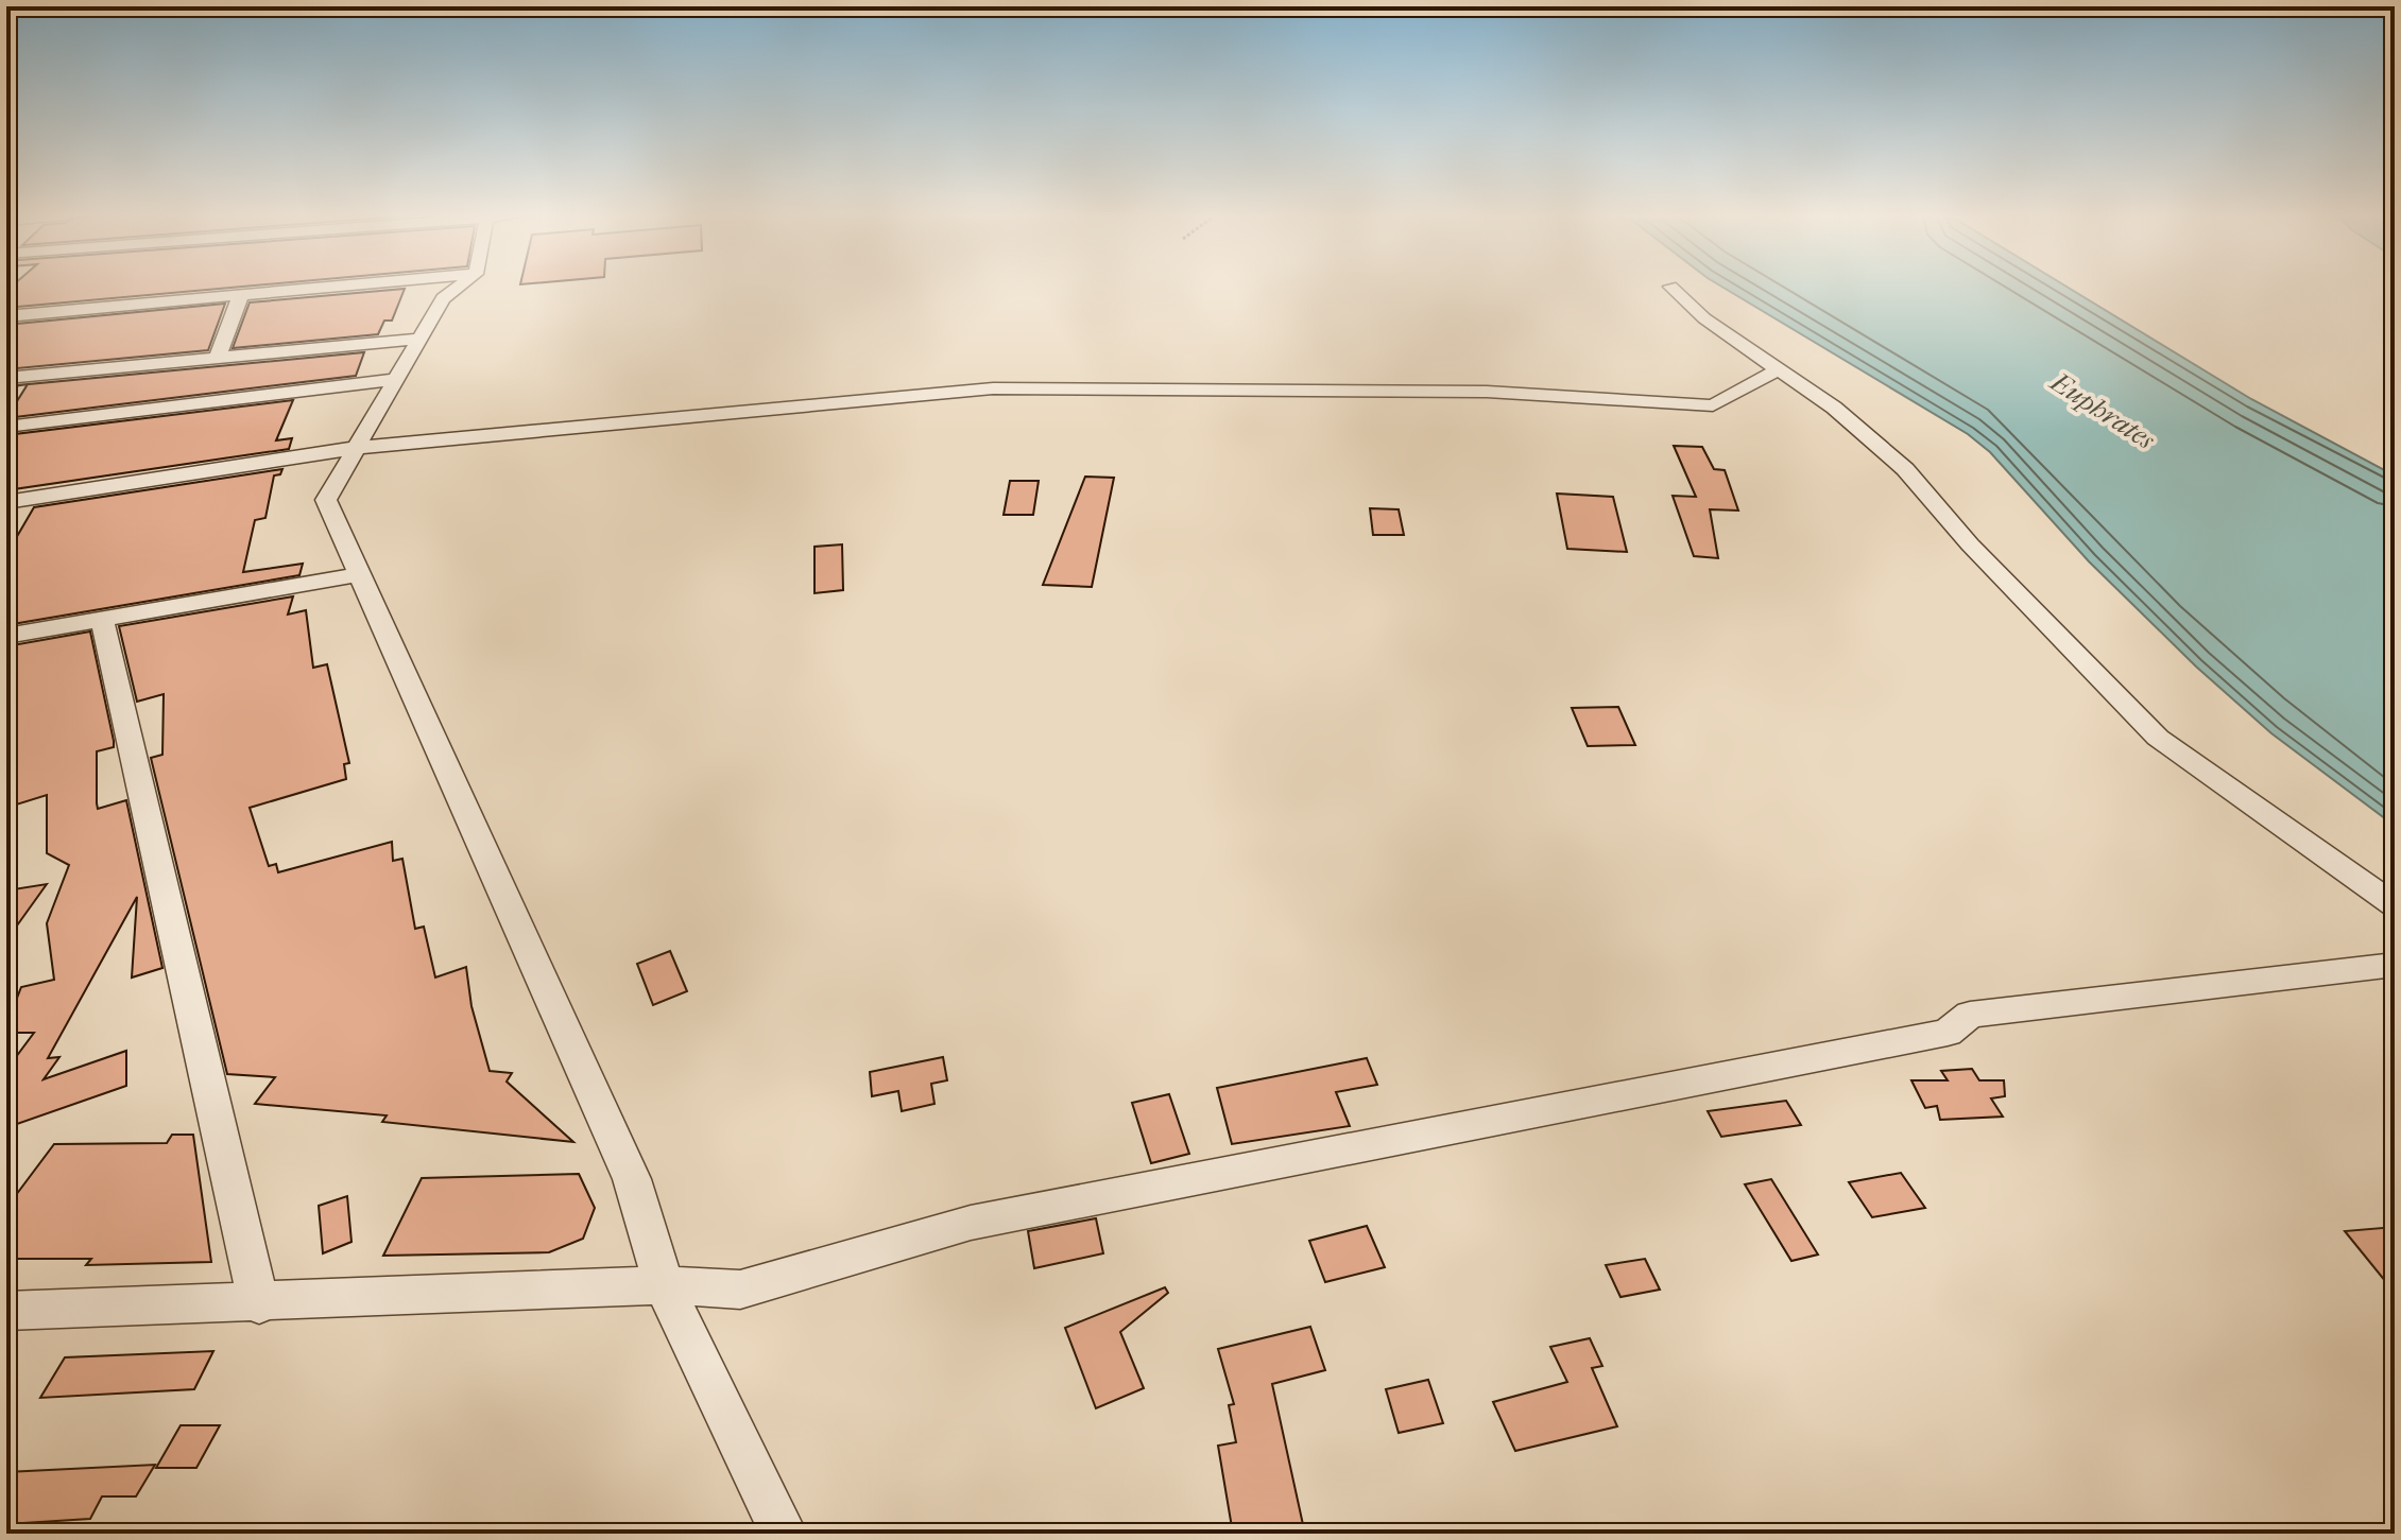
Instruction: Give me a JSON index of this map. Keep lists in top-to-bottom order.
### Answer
{
  "water": ["Euphrates"]
}
